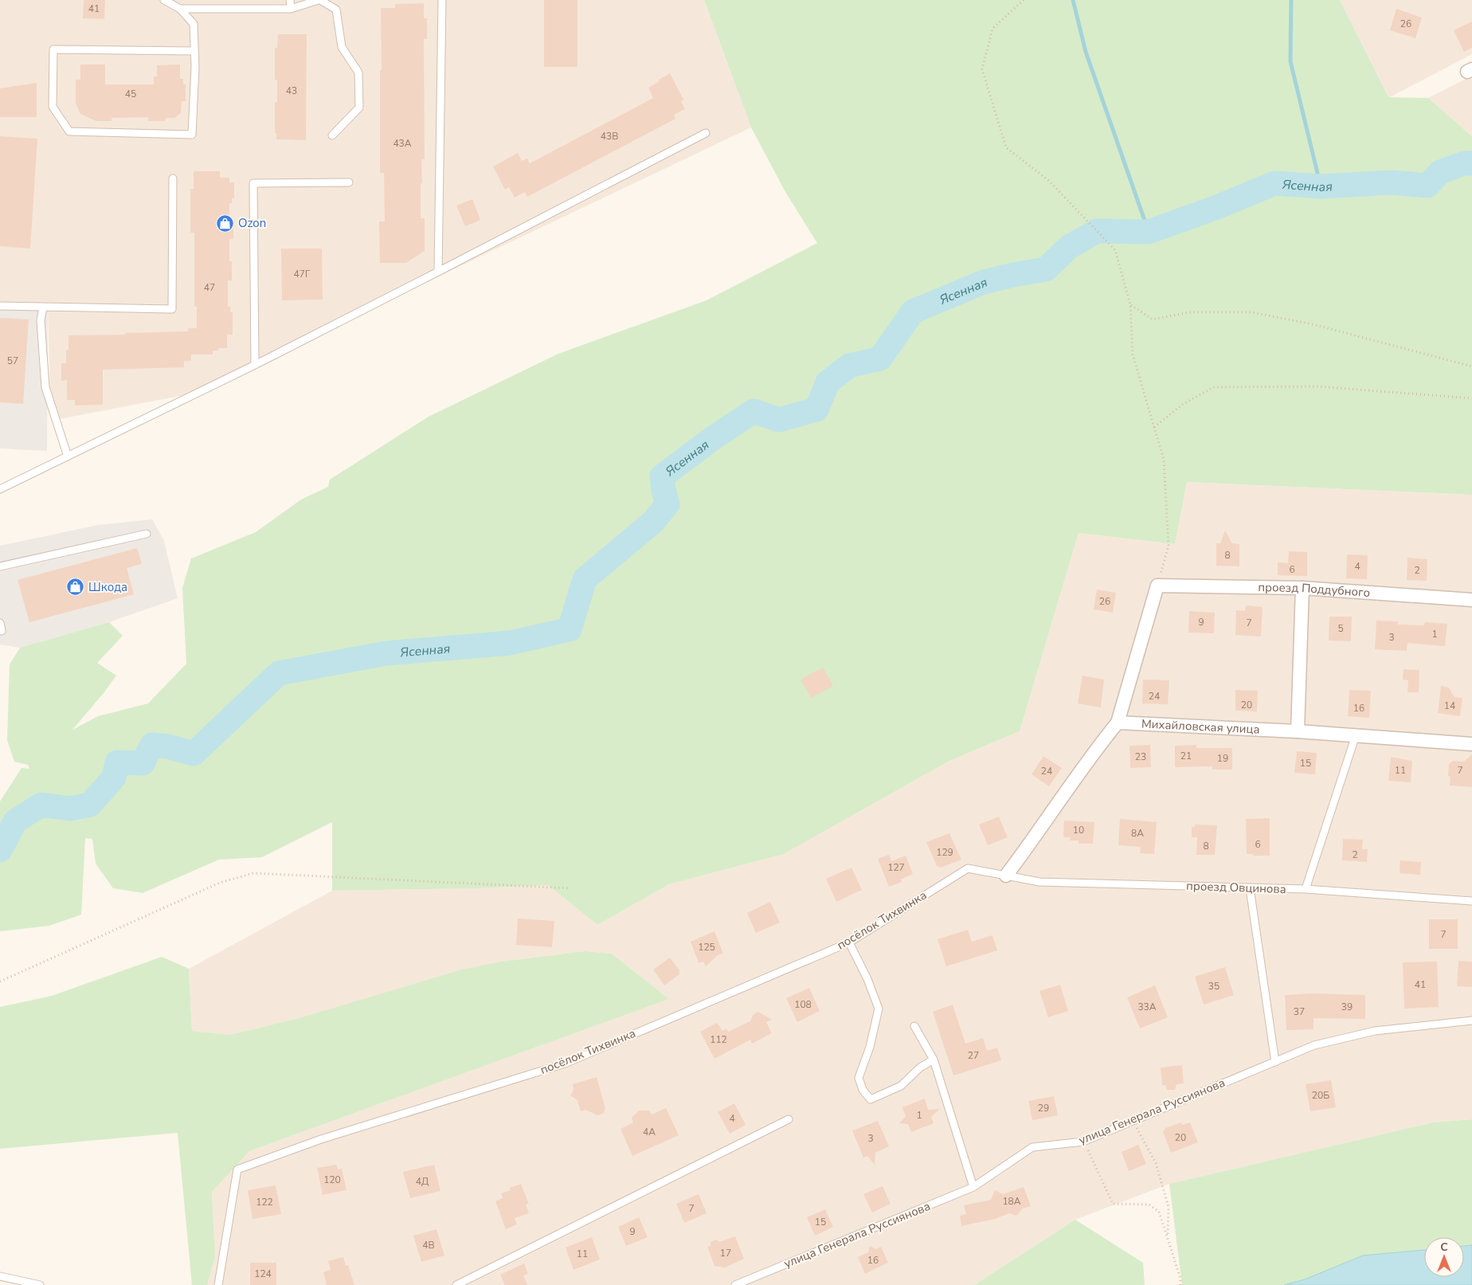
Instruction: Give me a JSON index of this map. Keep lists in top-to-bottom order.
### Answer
{
  "streets": {
    "street": ["проезд Поддубного", "Михайловская улица"],
    "lane": ["проезд Овцинова", "посёлок Тихвинка", "улица Генерала Руссиянова"]
  },
  "crossings": [
    ["проезд Овцинова", "посёлок Тихвинка"]
  ],
  "water": ["Ясенная"],
  "places": {
    "shop": ["Ozon", "Шкода"]
  },
  "house_numbers": [
    "41",
    "26",
    "43",
    "45",
    "43В",
    "43А",
    "47Г",
    "47",
    "57",
    "8",
    "4",
    "6",
    "2",
    "26",
    "9",
    "7",
    "5",
    "1",
    "3",
    "24",
    "20",
    "14",
    "16",
    "21",
    "23",
    "19",
    "15",
    "11",
    "7",
    "24",
    "10",
    "8А",
    "6",
    "8",
    "129",
    "2",
    "127",
    "7",
    "125",
    "41",
    "35",
    "108",
    "33А",
    "39",
    "37",
    "112",
    "27",
    "20Б",
    "29",
    "1",
    "4",
    "4А",
    "20",
    "3",
    "120",
    "4Д",
    "18А",
    "122",
    "7",
    "15",
    "9",
    "4В",
    "17",
    "11",
    "16",
    "124"
  ],
  "north": "top"
}
